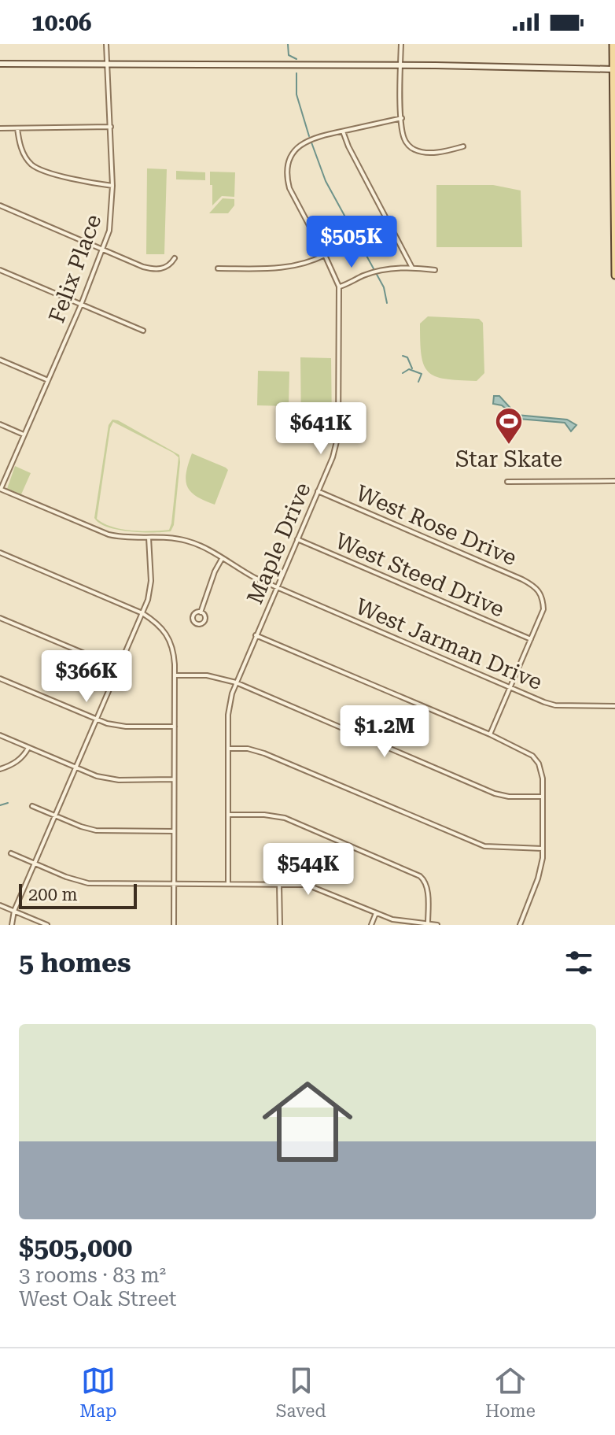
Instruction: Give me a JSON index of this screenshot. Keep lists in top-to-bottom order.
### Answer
{
  "streets": {
    "street": [
      "Felix Place",
      "West Rose Drive",
      "Maple Drive",
      "West Steed Drive",
      "West Jarman Drive"
    ]
  },
  "crossings": [
    ["Felix Place", "West Jarman Drive"],
    ["West Rose Drive", "Maple Drive"],
    ["West Rose Drive", "West Steed Drive"],
    ["Maple Drive", "West Steed Drive"],
    ["Maple Drive", "West Jarman Drive"]
  ],
  "places": {
    "sports": ["Star Skate"]
  },
  "scale_bar": "200 m",
  "page": {
    "status": "10:06",
    "price": [
      "$505K",
      "$641K",
      "$366K",
      "$1.2M",
      "$544K"
    ],
    "scale": "200 m",
    "heading": "5 homes",
    "list": [
      {
        "name": "$505,000",
        "note": "3 rooms · 83 m² · West Oak Street"
      }
    ],
    "tabs": ["Map", "Saved", "Home"]
  }
}
